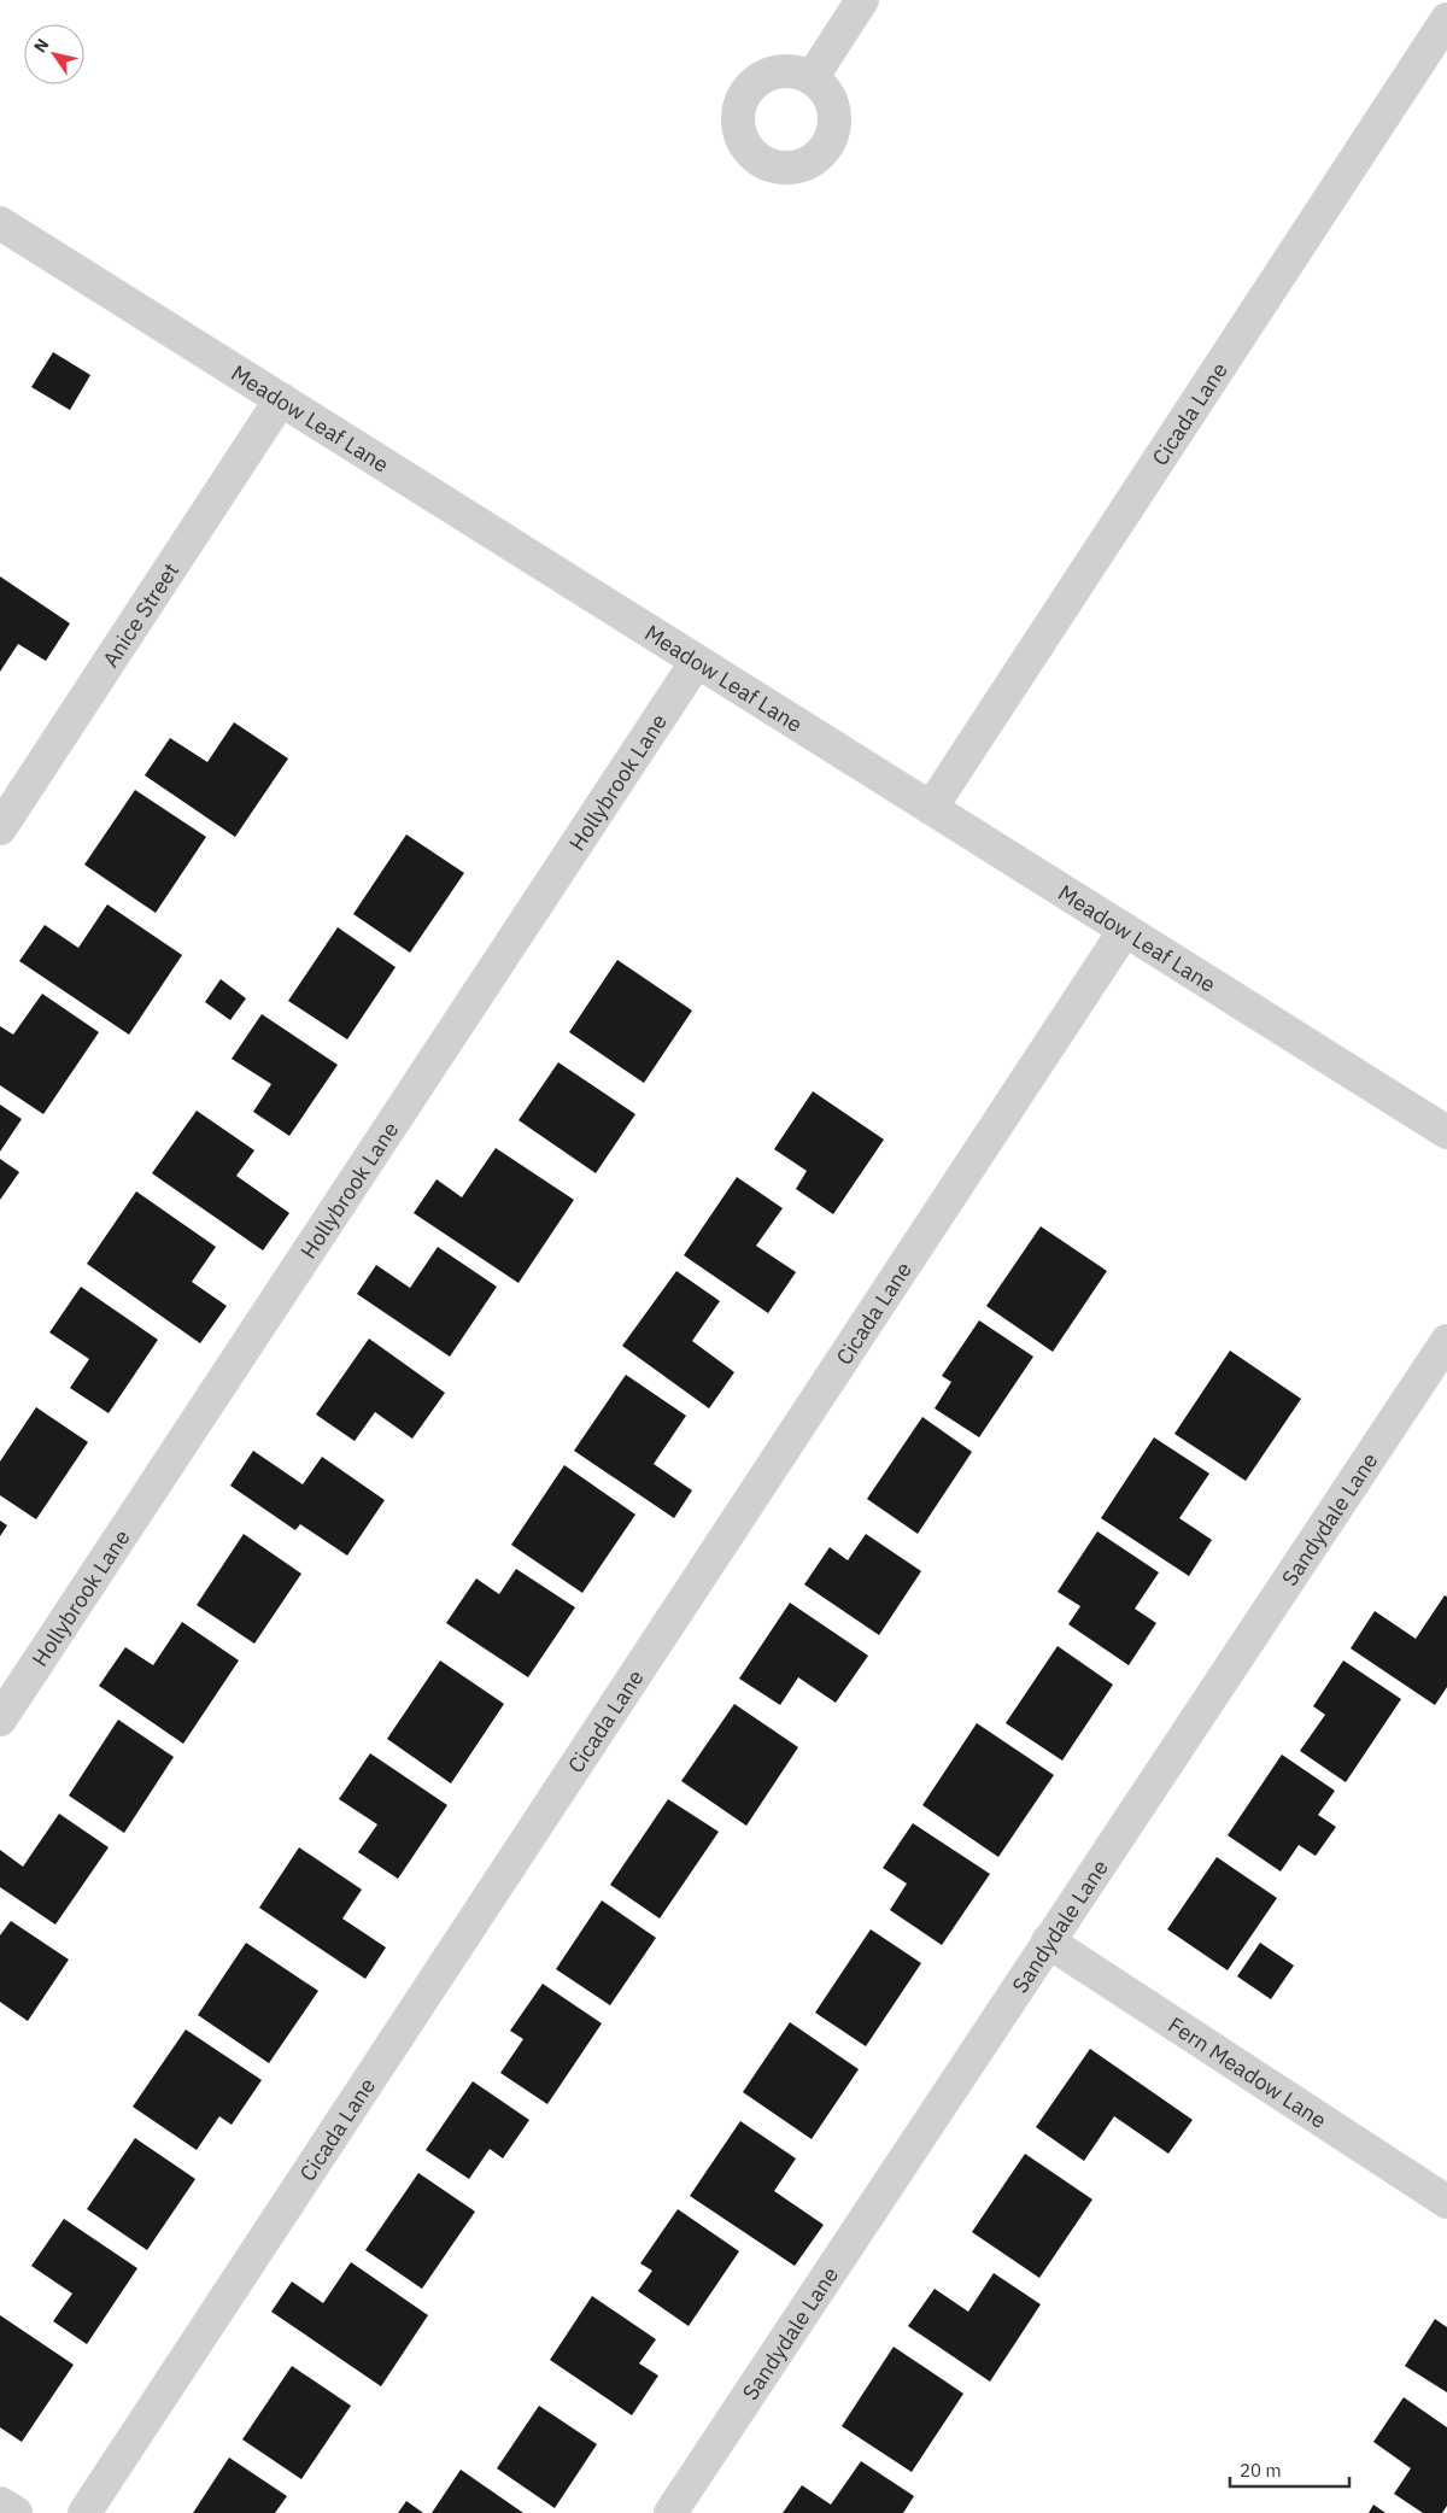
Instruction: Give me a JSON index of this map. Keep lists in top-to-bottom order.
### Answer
{
  "streets": {
    "street": [
      "Cicada Lane",
      "Meadow Leaf Lane",
      "Anice Street",
      "Hollybrook Lane",
      "Sandydale Lane",
      "Fern Meadow Lane"
    ]
  },
  "crossings": [
    ["Cicada Lane", "Meadow Leaf Lane"],
    ["Meadow Leaf Lane", "Anice Street"],
    ["Meadow Leaf Lane", "Hollybrook Lane"],
    ["Sandydale Lane", "Fern Meadow Lane"]
  ],
  "scale_bar": "20 m",
  "north": "top left"
}
